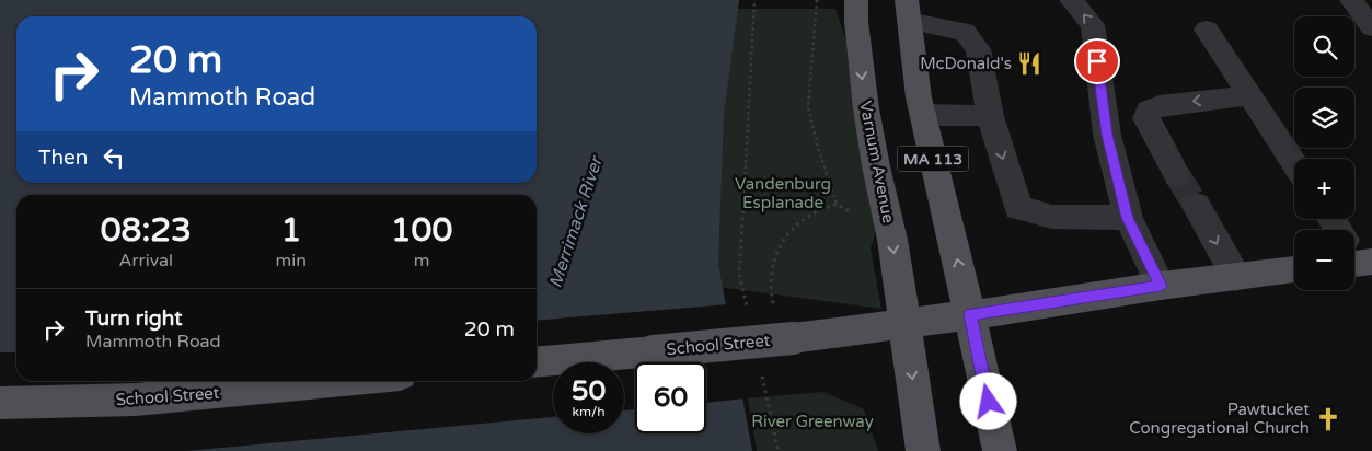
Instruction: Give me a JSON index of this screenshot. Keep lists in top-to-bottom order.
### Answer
{
  "streets": {
    "main road": ["MA 113", "Varnum Avenue", "School Street"]
  },
  "crossings": [
    ["MA 113", "Varnum Avenue"],
    ["MA 113", "School Street"],
    ["Varnum Avenue", "School Street"]
  ],
  "water": ["Merrimack River"],
  "parks": ["Vandenburg Esplanade", "River Greenway"],
  "places": {
    "restaurant": ["McDonald's"],
    "church": ["Pawtucket Congregational Church"]
  },
  "page": {
    "map_buttons": ["+", "−"],
    "turn": ["20 m", "Mammoth Road"],
    "then": "Then",
    "eta": [
      "08:23",
      "Arrival",
      "1",
      "min",
      "100",
      "m"
    ],
    "list": [
      {
        "name": "Turn right",
        "note": "Mammoth Road",
        "value": "20 m"
      }
    ],
    "speed": "50 km/h",
    "limit": "60"
  }
}
